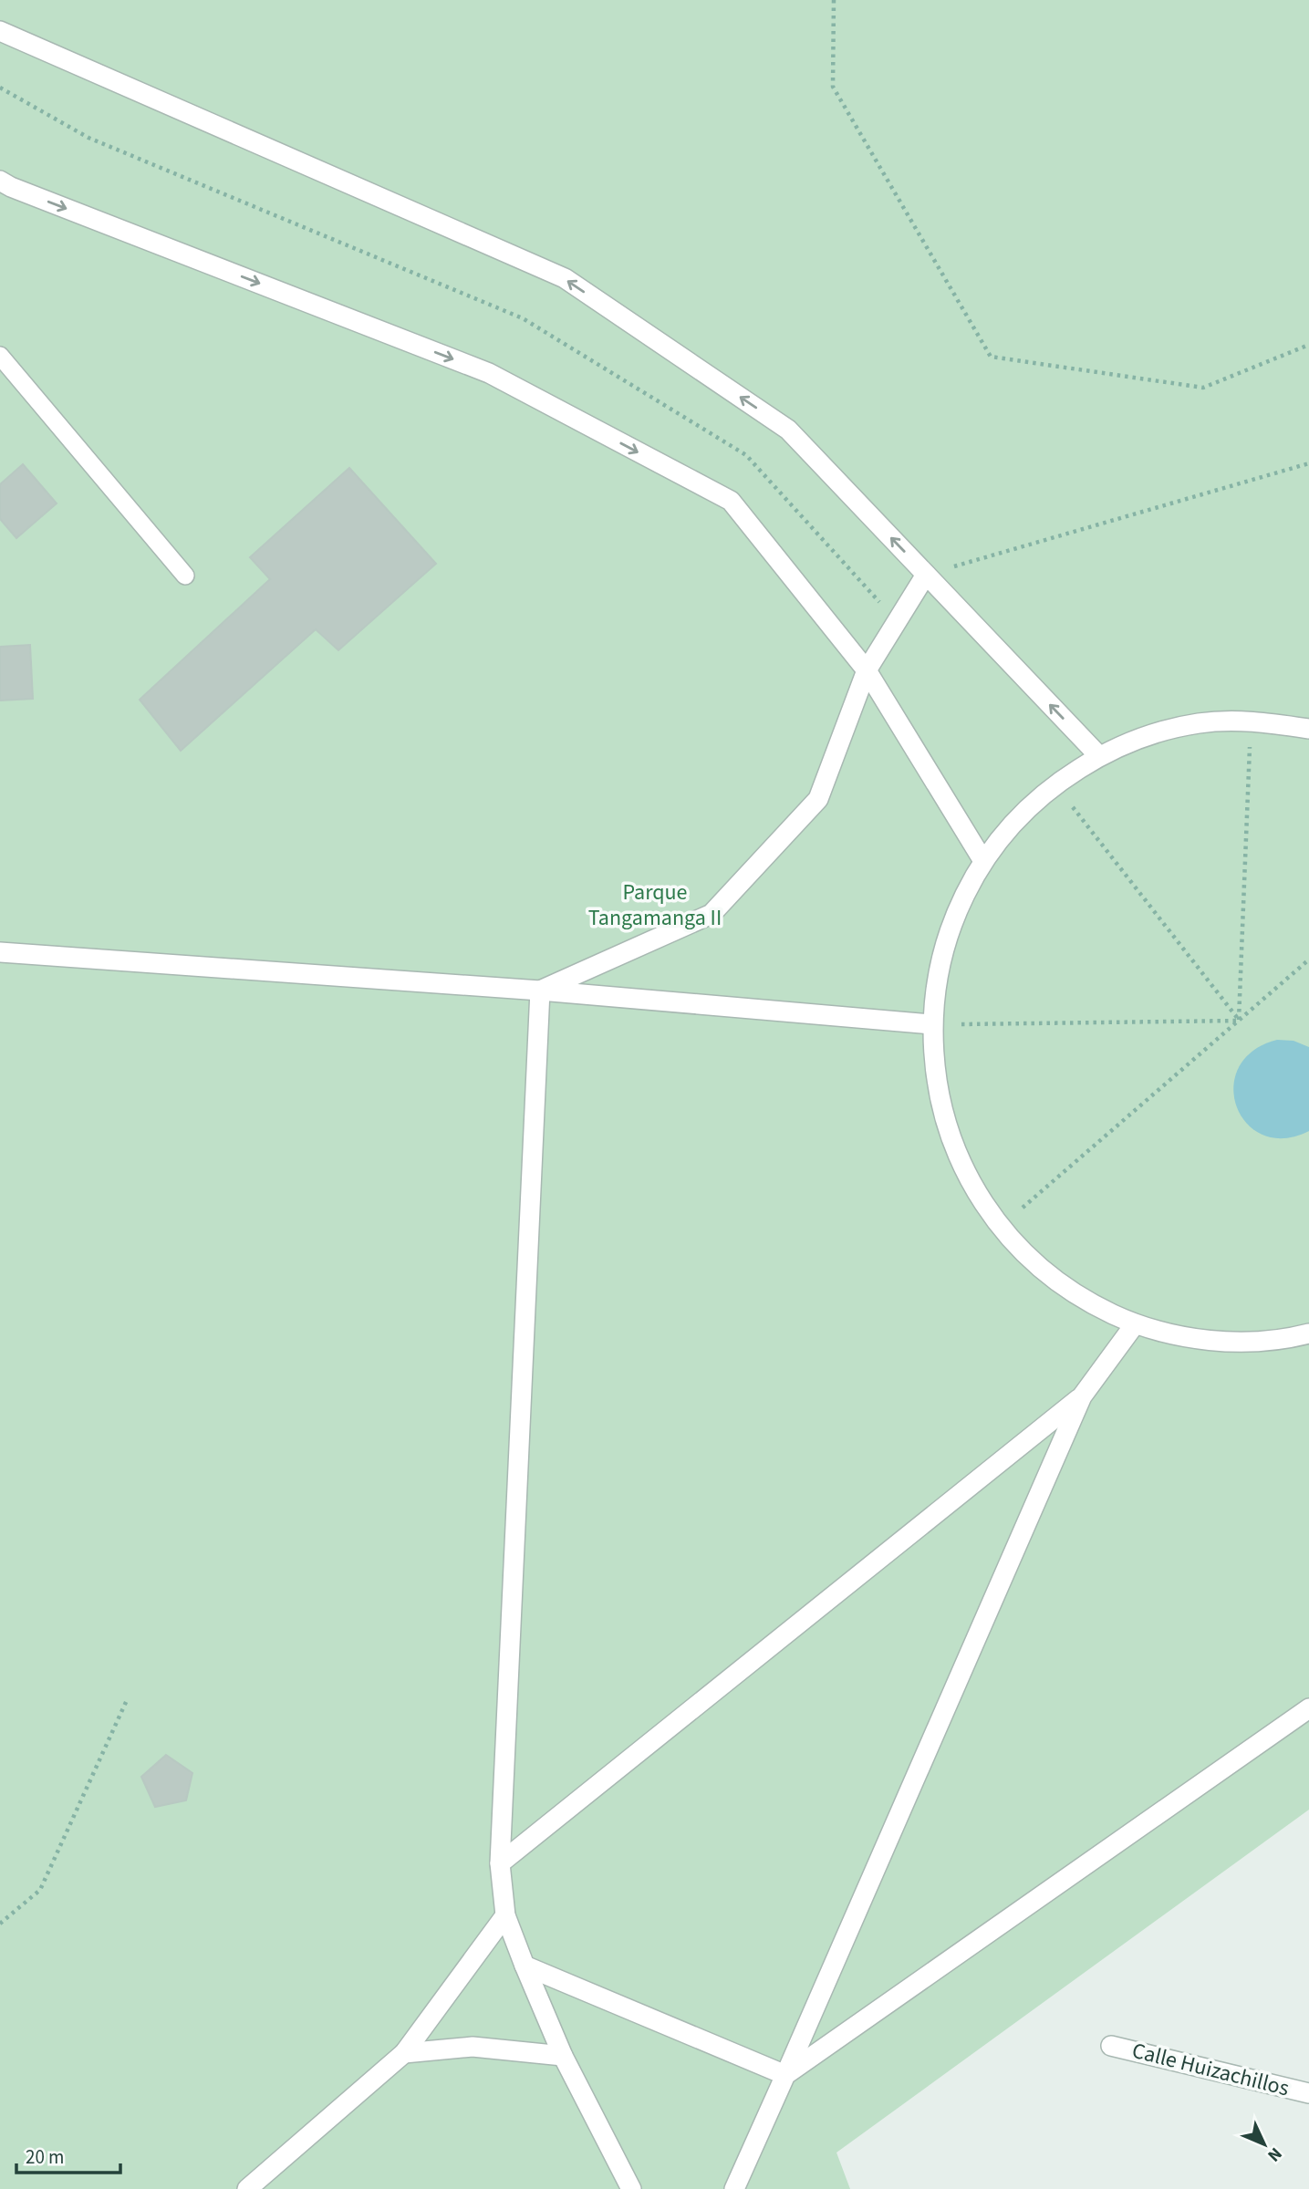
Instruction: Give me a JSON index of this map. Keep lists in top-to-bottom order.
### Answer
{
  "streets": {
    "street": ["Calle Huizachillos"]
  },
  "parks": ["Parque Tangamanga II"],
  "scale_bar": "20 m",
  "north": "bottom right"
}
